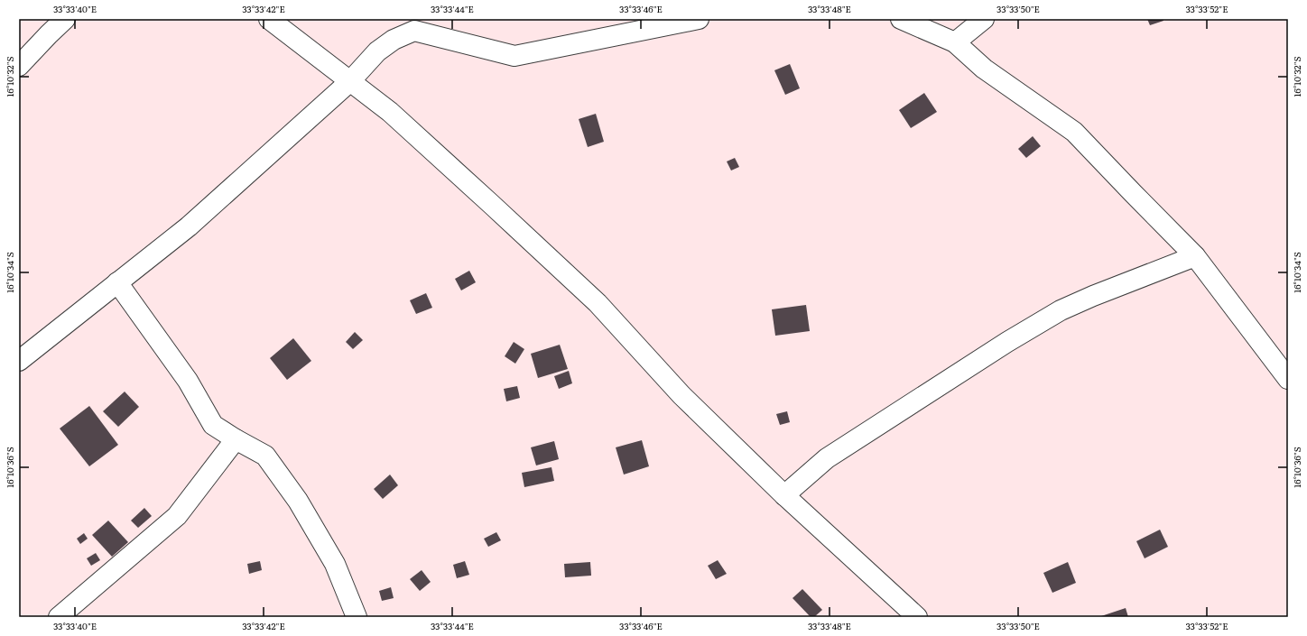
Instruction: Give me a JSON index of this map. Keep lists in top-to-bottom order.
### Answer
{
  "coordinates": [
    "33°33'40\"E",
    "33°33'42\"E",
    "33°33'44\"E",
    "33°33'46\"E",
    "33°33'48\"E",
    "33°33'50\"E",
    "33°33'52\"E",
    "16°10'32\"S",
    "16°10'34\"S",
    "16°10'36\"S"
  ]
}
